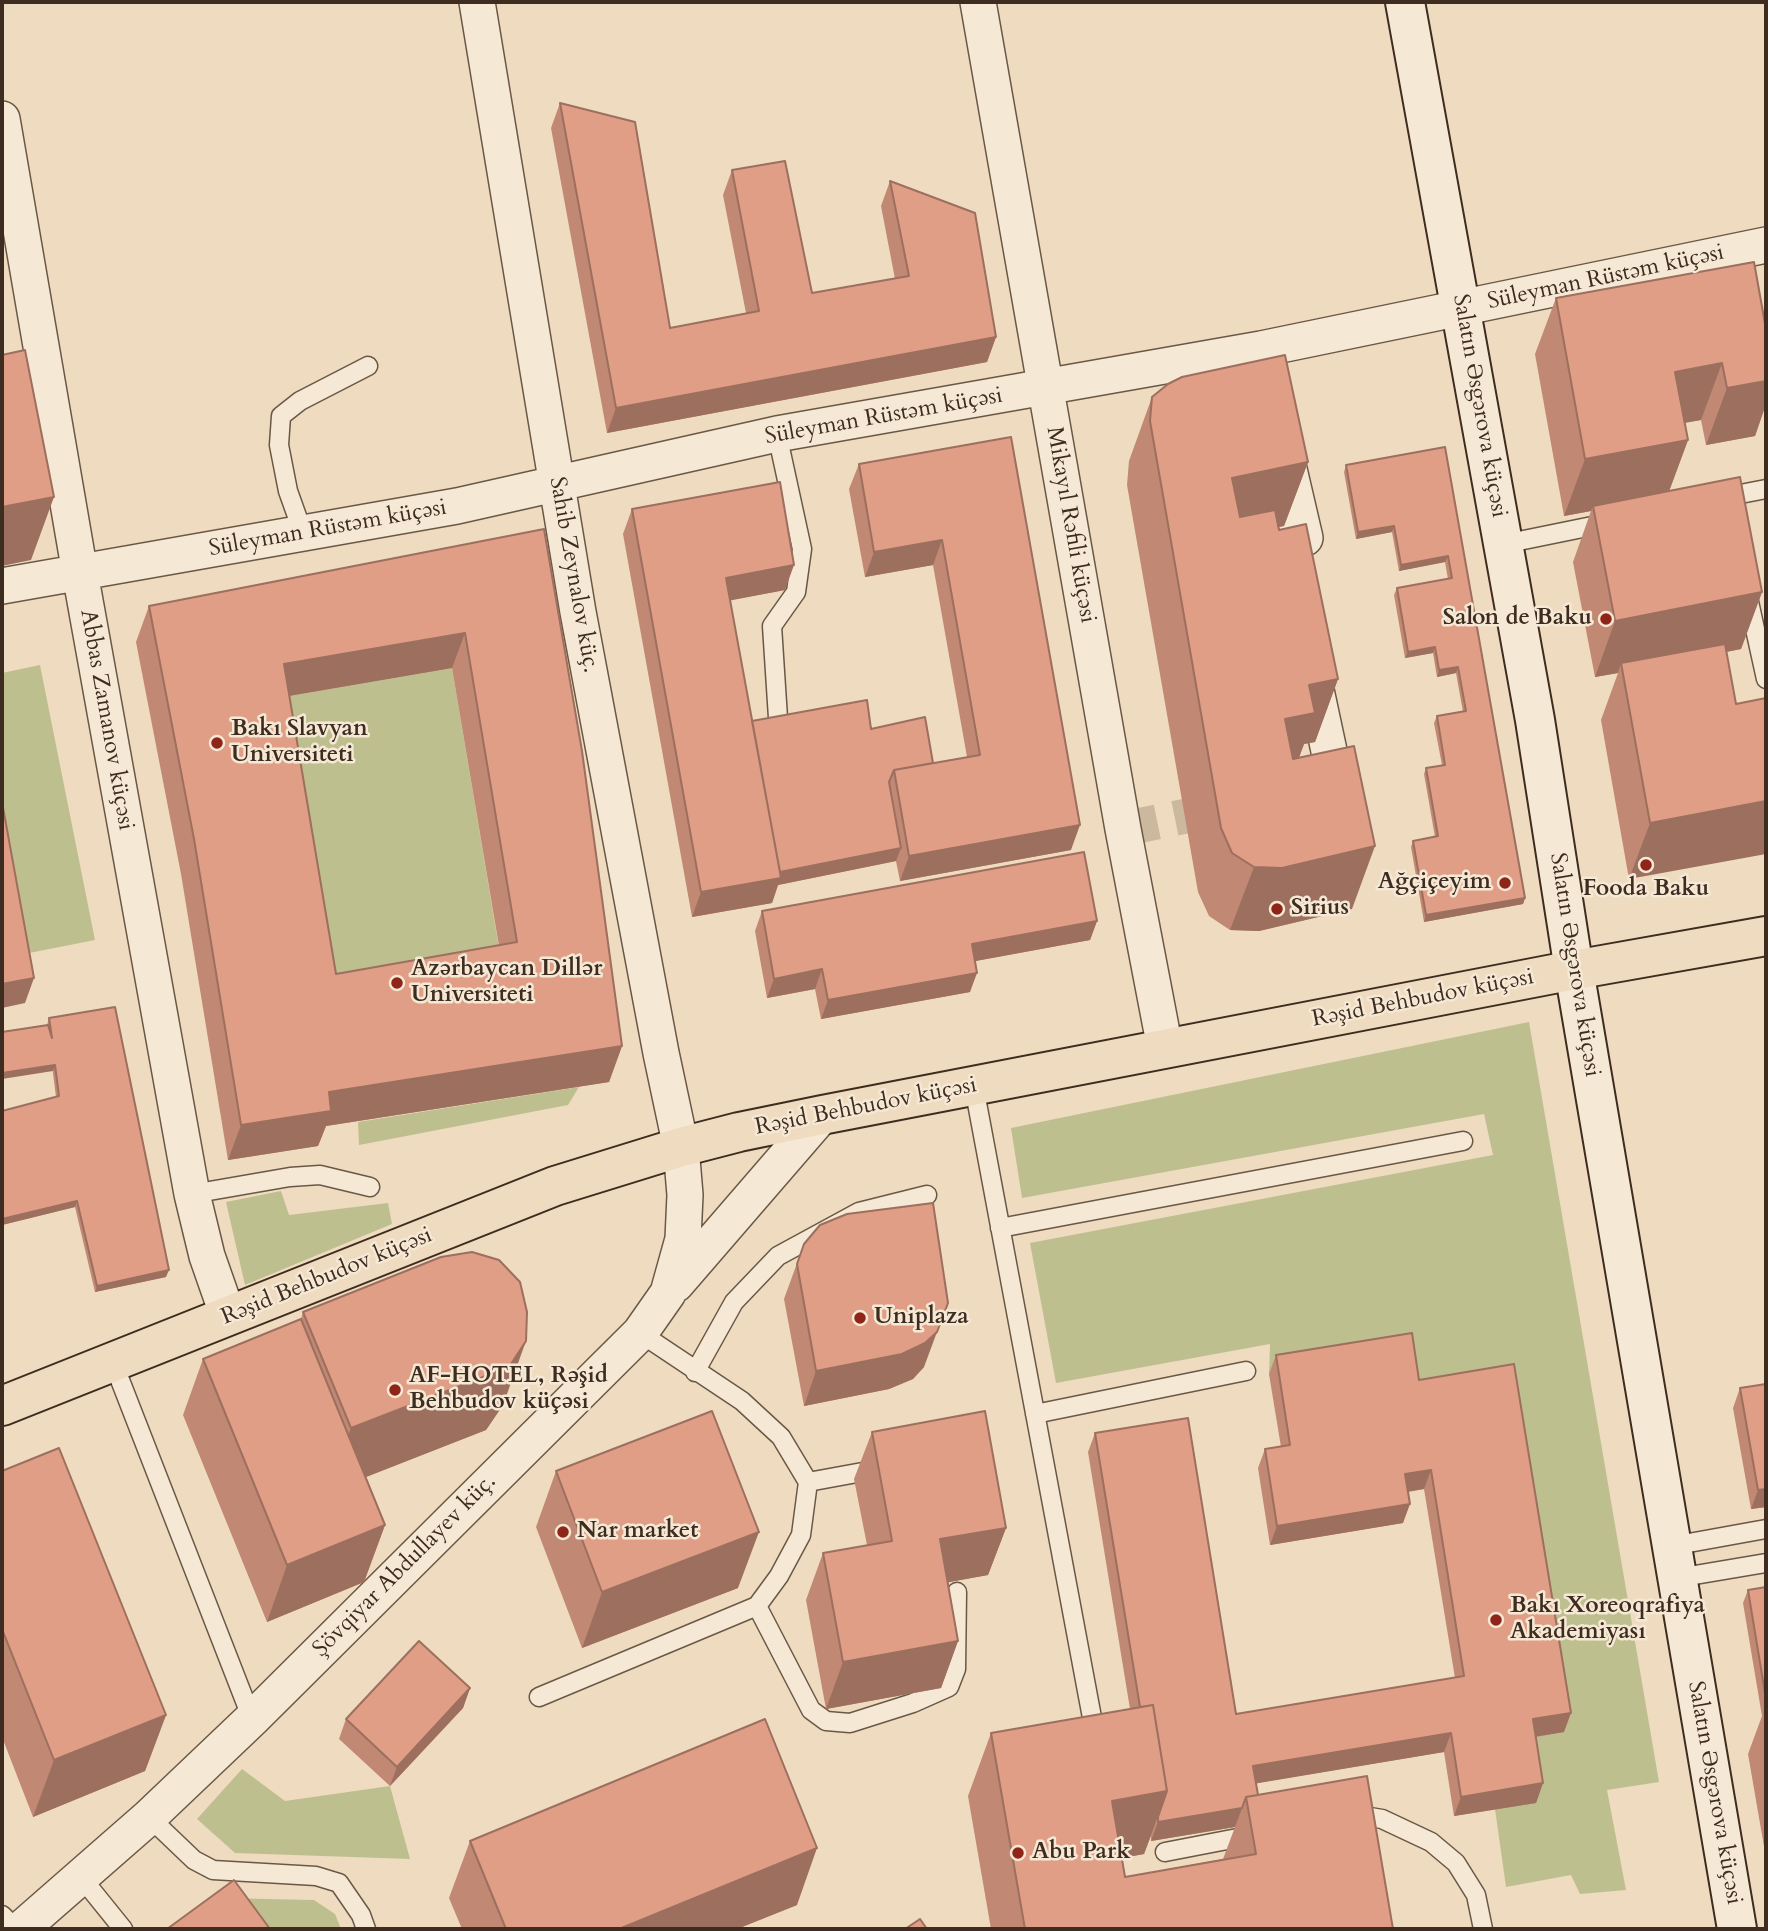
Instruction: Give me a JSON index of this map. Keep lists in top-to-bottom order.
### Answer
{
  "streets": {
    "main road": ["Salatın Əsgərova küçəsi", "Rəşid Behbudov küçəsi"],
    "street": [
      "Süleyman Rüstəm küçəsi",
      "Mikayıl Rəfili küçəsi",
      "Sahib Zeynalov küç.",
      "Abbas Zamanov küçəsi",
      "Şövqiyar Abdullayev küç."
    ]
  },
  "crossings": [
    ["Süleyman Rüstəm küçəsi", "Salatın Əsgərova küçəsi"],
    ["Süleyman Rüstəm küçəsi", "Mikayıl Rəfili küçəsi"],
    ["Süleyman Rüstəm küçəsi", "Sahib Zeynalov küç."],
    ["Süleyman Rüstəm küçəsi", "Abbas Zamanov küçəsi"],
    ["Salatın Əsgərova küçəsi", "Rəşid Behbudov küçəsi"],
    ["Mikayıl Rəfili küçəsi", "Rəşid Behbudov küçəsi"],
    ["Sahib Zeynalov küç.", "Rəşid Behbudov küçəsi"],
    ["Sahib Zeynalov küç.", "Şövqiyar Abdullayev küç."],
    ["Abbas Zamanov küçəsi", "Rəşid Behbudov küçəsi"],
    ["Rəşid Behbudov küçəsi", "Şövqiyar Abdullayev küç."]
  ],
  "places": [
    "Salon de Baku",
    "Bakı Slavyan Universiteti",
    "Fooda Baku",
    "Ağçiçeyim",
    "Sirius",
    "Azərbaycan Dillər Universiteti",
    "Uniplaza",
    "AF-HOTEL, Rəşid Behbudov küçəsi",
    "Nar market",
    "Bakı Xoreoqrafiya Akademiyası",
    "Abu Park"
  ]
}
